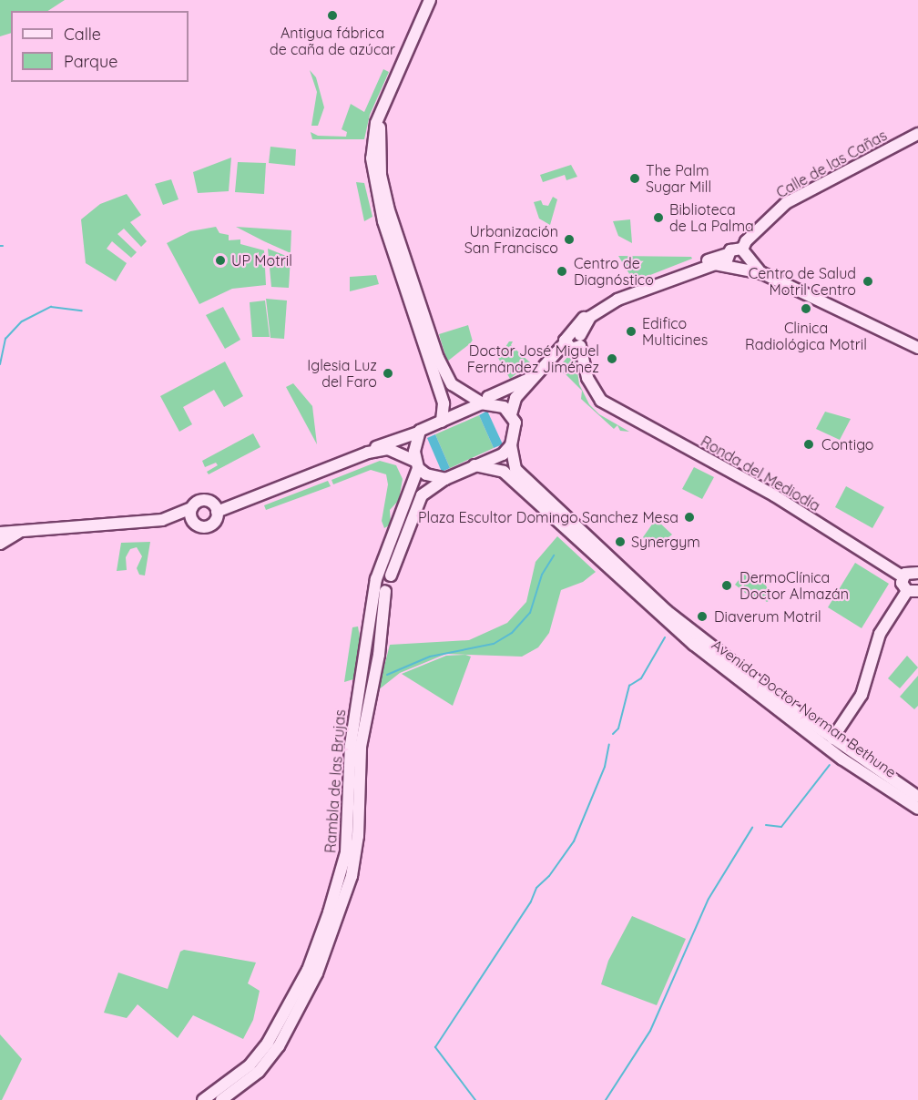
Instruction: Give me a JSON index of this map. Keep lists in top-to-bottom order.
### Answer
{
  "streets": {
    "main road": [
      "Calle de las Cañas",
      "Ronda del Mediodía",
      "Avenida Doctor Norman Bethune",
      "Rambla de las Brujas"
    ]
  },
  "crossings": [
    ["Avenida Doctor Norman Bethune", "Rambla de las Brujas"]
  ],
  "places": [
    "Antigua fábrica de caña de azúcar",
    "The Palm Sugar Mill",
    "Biblioteca de La Palma",
    "Urbanización San Francisco",
    "UP Motril",
    "Centro de Diagnóstico",
    "Centro de Salud Motril Centro",
    "Clinica Radiológica Motril",
    "Edifico Multicines",
    "Doctor José Miguel Fernández Jiménez",
    "Iglesia Luz del Faro",
    "Contigo",
    "Plaza Escultor Domingo Sanchez Mesa",
    "Synergym",
    "DermoClínica Doctor Almazán",
    "Diaverum Motril"
  ],
  "legend": ["Calle", "Parque"]
}
